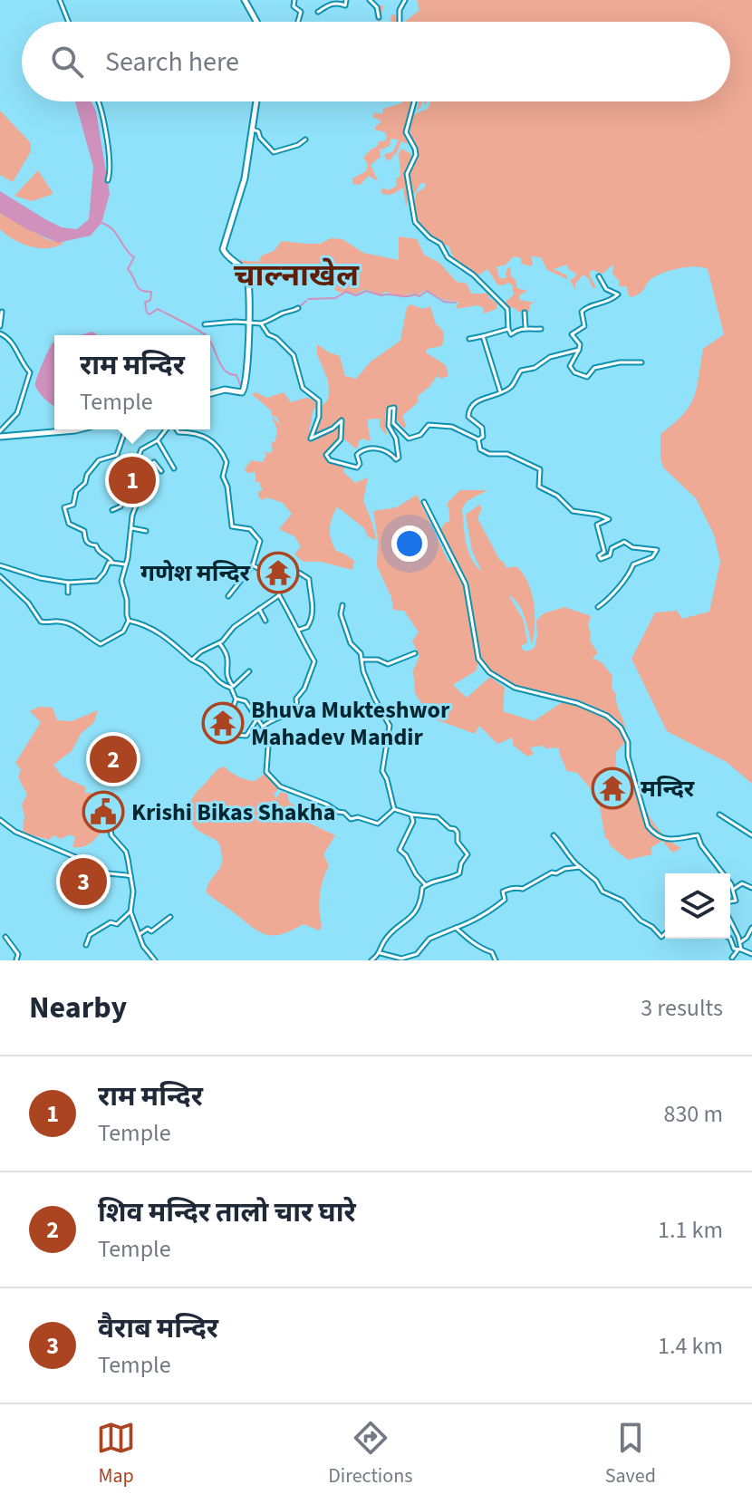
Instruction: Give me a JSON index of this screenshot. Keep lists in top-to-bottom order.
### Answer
{
  "districts": ["चाल्नाखेल"],
  "places": {
    "temple": ["गणेश मन्दिर", "Bhuva Mukteshwor Mahadev Mandir", "मन्दिर"],
    "public building": ["Krishi Bikas Shakha"]
  },
  "page": {
    "search": "Search here",
    "popup": ["राम मन्दिर", "Temple"],
    "pins": ["1", "2", "3"],
    "heading": ["Nearby", "3 results"],
    "list": [
      {
        "mark": "1",
        "name": "राम मन्दिर",
        "note": "Temple",
        "value": "830 m"
      },
      {
        "mark": "2",
        "name": "शिव मन्दिर तालो चार घारे",
        "note": "Temple",
        "value": "1.1 km"
      },
      {
        "mark": "3",
        "name": "वैराब मन्दिर",
        "note": "Temple",
        "value": "1.4 km"
      }
    ],
    "nav": ["Map", "Directions", "Saved"]
  }
}
